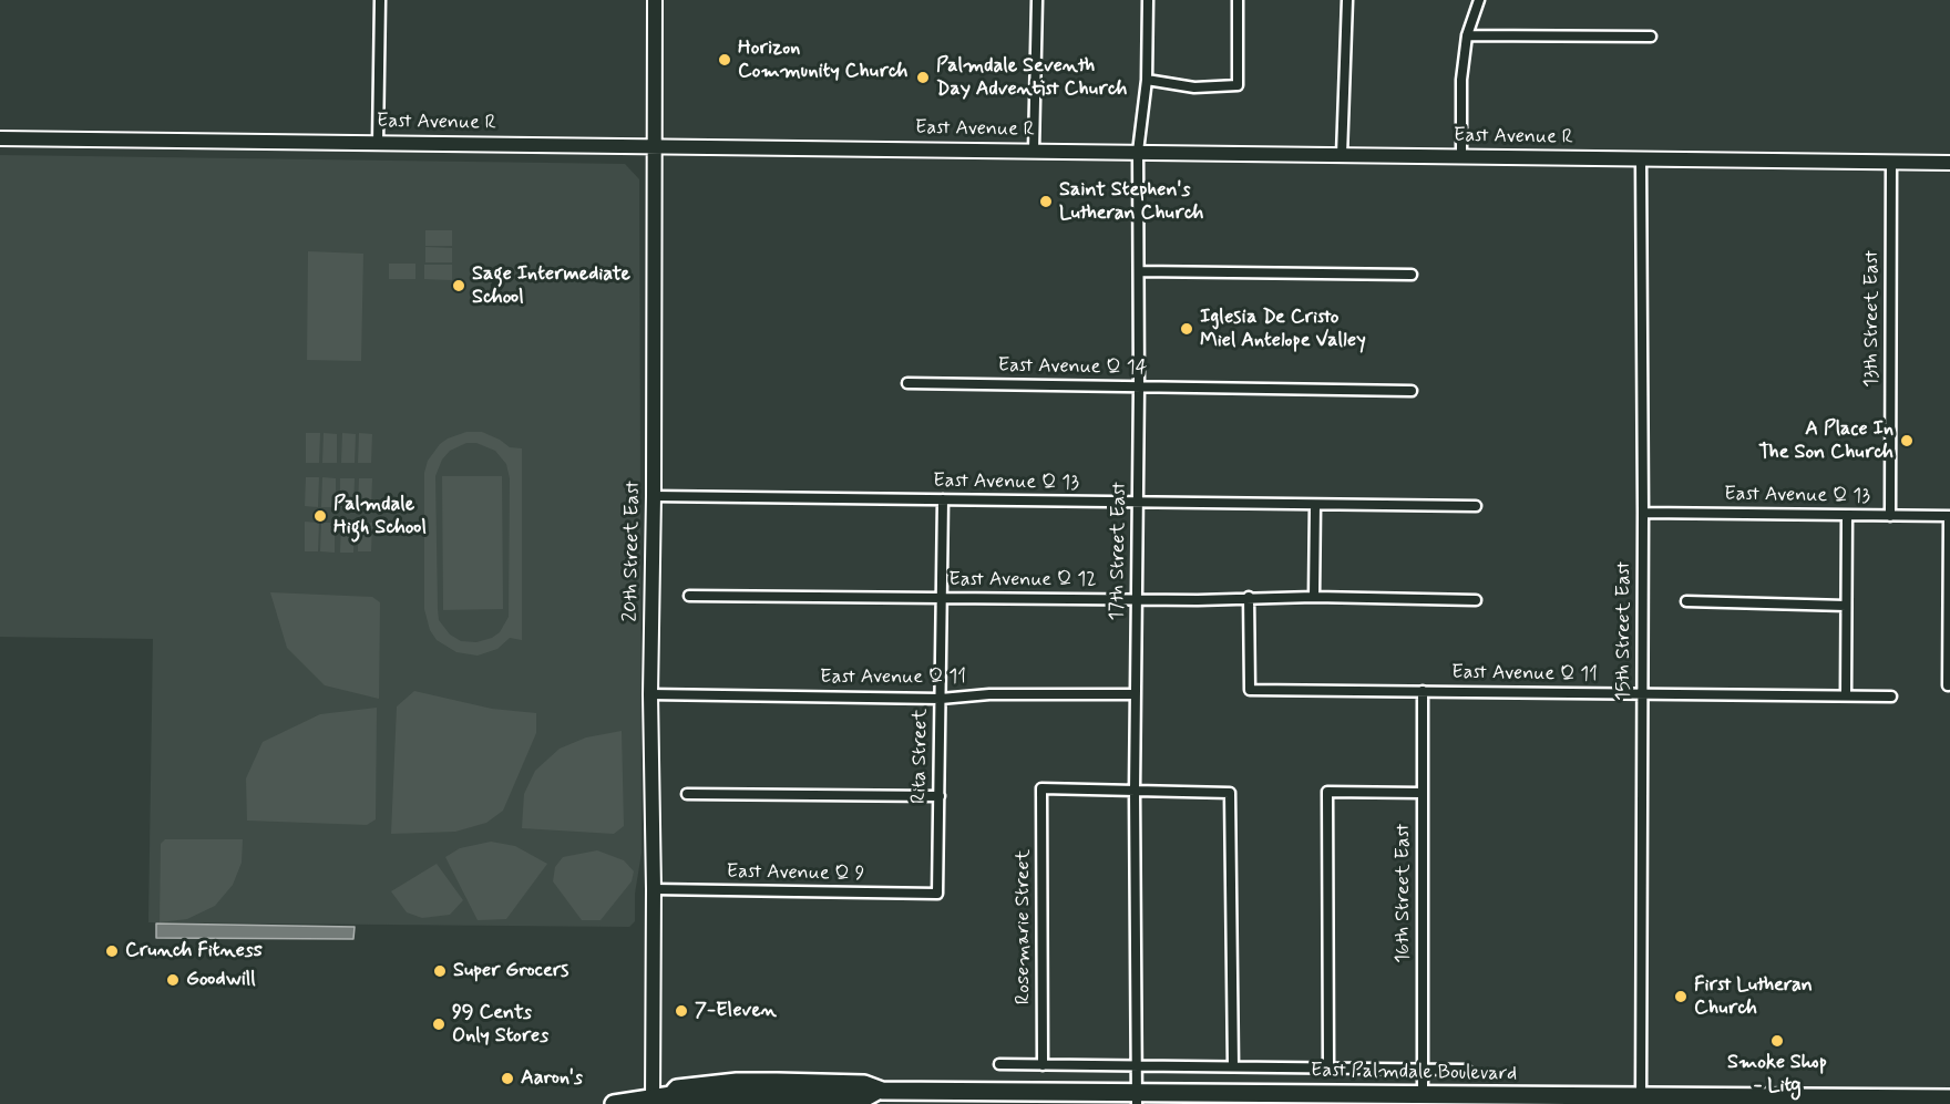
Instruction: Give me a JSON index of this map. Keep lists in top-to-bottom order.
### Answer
{
  "streets": {
    "highway": ["East Palmdale Boulevard"],
    "main road": ["East Avenue R", "20th Street East"],
    "street": [
      "13th Street East",
      "East Avenue Q 14",
      "East Avenue Q 13",
      "17th Street East",
      "East Avenue Q 12",
      "15th Street East",
      "East Avenue Q 11",
      "Rita Street",
      "East Avenue Q 9",
      "16th Street East",
      "Rosemarie Street"
    ]
  },
  "crossings": [
    ["East Avenue R", "13th Street East"],
    ["East Avenue R", "20th Street East"],
    ["East Avenue R", "17th Street East"],
    ["East Avenue R", "15th Street East"],
    ["13th Street East", "East Avenue Q 13"],
    ["East Avenue Q 14", "17th Street East"],
    ["East Avenue Q 13", "20th Street East"],
    ["East Avenue Q 13", "17th Street East"],
    ["East Avenue Q 13", "15th Street East"],
    ["East Avenue Q 13", "Rita Street"],
    ["20th Street East", "East Avenue Q 11"],
    ["20th Street East", "East Avenue Q 9"],
    ["20th Street East", "East Palmdale Boulevard"],
    ["17th Street East", "East Avenue Q 12"],
    ["17th Street East", "East Avenue Q 11"],
    ["17th Street East", "Rosemarie Street"],
    ["17th Street East", "East Palmdale Boulevard"],
    ["East Avenue Q 12", "East Avenue Q 11"],
    ["East Avenue Q 12", "Rita Street"],
    ["15th Street East", "East Avenue Q 11"],
    ["15th Street East", "East Palmdale Boulevard"],
    ["East Avenue Q 11", "Rita Street"],
    ["East Avenue Q 11", "16th Street East"],
    ["Rita Street", "East Avenue Q 9"],
    ["16th Street East", "East Palmdale Boulevard"],
    ["Rosemarie Street", "East Palmdale Boulevard"]
  ],
  "places": [
    "Horizon Community Church",
    "Palmdale Seventh Day Adventist Church",
    "Saint Stephen's Lutheran Church",
    "Sage Intermediate School",
    "Iglesia De Cristo Miel Antelope Valley",
    "A Place In The Son Church",
    "Palmdale High School",
    "Crunch Fitness",
    "Super Grocers",
    "Goodwill",
    "First Lutheran Church",
    "7-Eleven",
    "99 Cents Only Stores",
    "Smoke Shop - Litg",
    "Aaron's"
  ]
}
